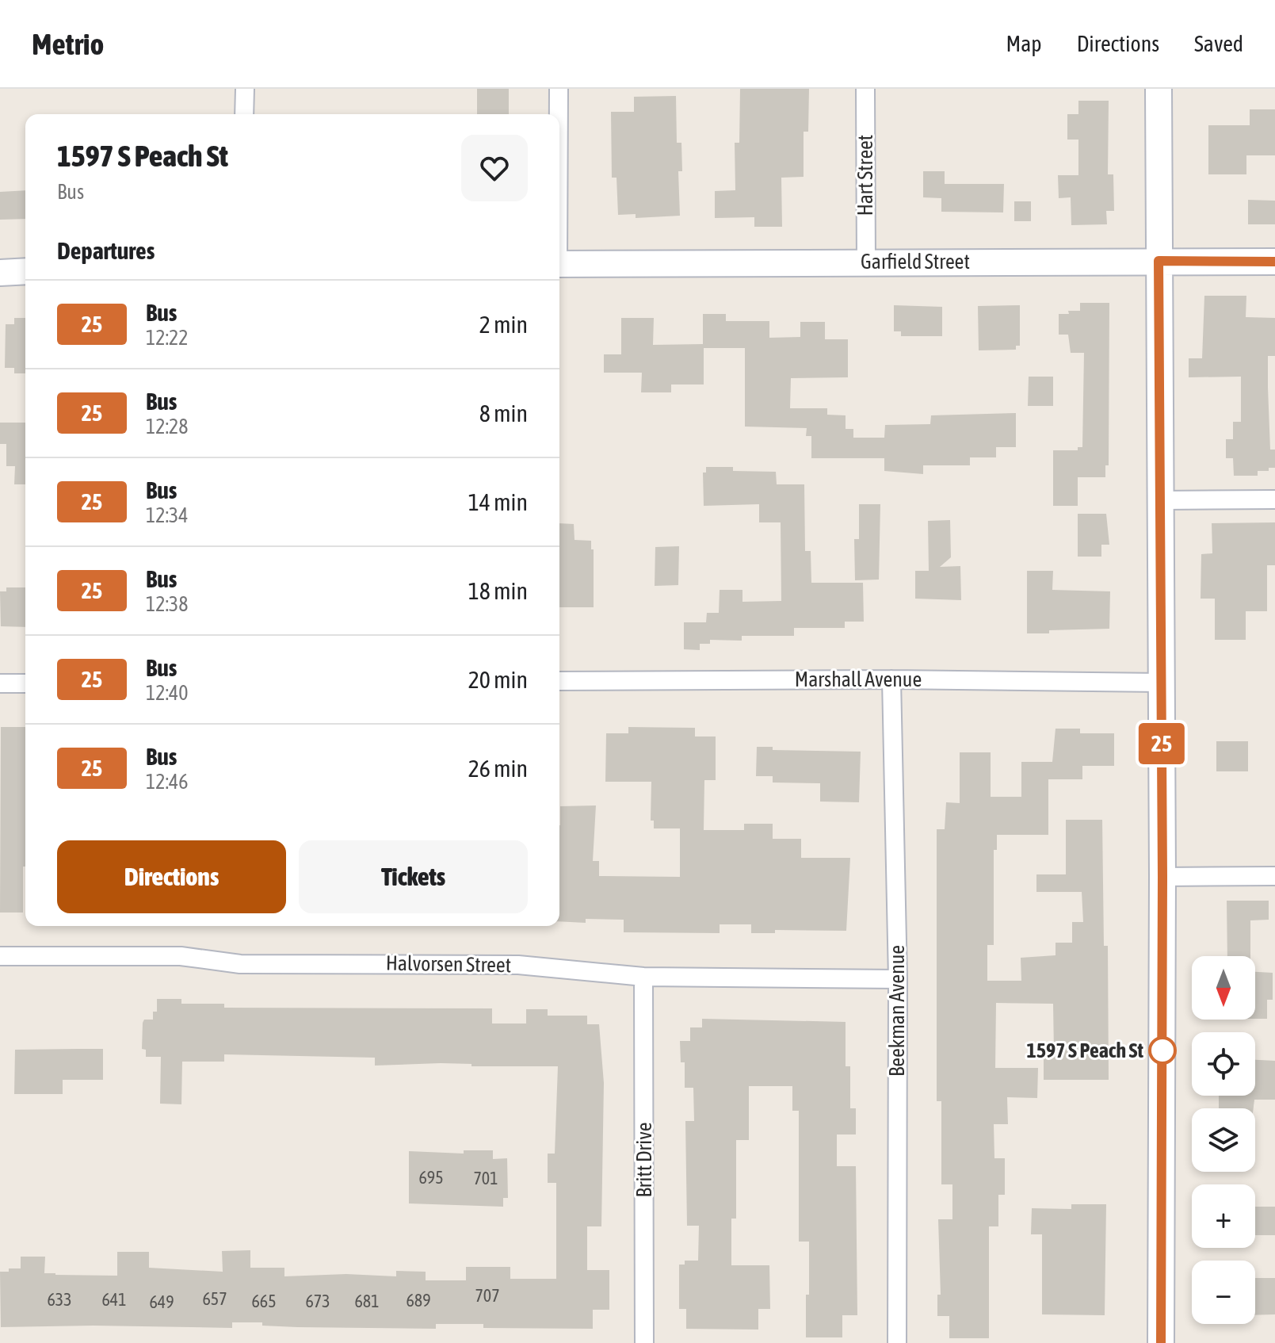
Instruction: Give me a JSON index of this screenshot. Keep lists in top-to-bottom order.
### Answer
{
  "streets": {
    "street": [
      "Hart Street",
      "Garfield Street",
      "Marshall Avenue",
      "Halvorsen Street",
      "Beekman Avenue",
      "Britt Drive"
    ]
  },
  "crossings": [
    ["Hart Street", "Garfield Street"],
    ["Marshall Avenue", "Beekman Avenue"],
    ["Halvorsen Street", "Beekman Avenue"],
    ["Halvorsen Street", "Britt Drive"]
  ],
  "places": ["1597 S Peach St"],
  "lines": ["bus line 25"],
  "house_numbers": [
    "695",
    "701",
    "707",
    "657",
    "633",
    "641",
    "689",
    "665",
    "673",
    "681",
    "649"
  ],
  "north": "bottom",
  "page": {
    "header": "Metrio",
    "nav": ["Map", "Directions", "Saved"],
    "on_map": "25",
    "heading": [
      ["1597 S Peach St", "Bus"],
      "Departures"
    ],
    "list": [
      {
        "mark": "25",
        "name": "Bus",
        "note": "12:22",
        "value": "2 min"
      },
      {
        "mark": "25",
        "name": "Bus",
        "note": "12:28",
        "value": "8 min"
      },
      {
        "mark": "25",
        "name": "Bus",
        "note": "12:34",
        "value": "14 min"
      },
      {
        "mark": "25",
        "name": "Bus",
        "note": "12:38",
        "value": "18 min"
      },
      {
        "mark": "25",
        "name": "Bus",
        "note": "12:40",
        "value": "20 min"
      },
      {
        "mark": "25",
        "name": "Bus",
        "note": "12:46",
        "value": "26 min"
      }
    ],
    "buttons": ["Directions", "Tickets"],
    "map_buttons": ["+", "−"]
  }
}
